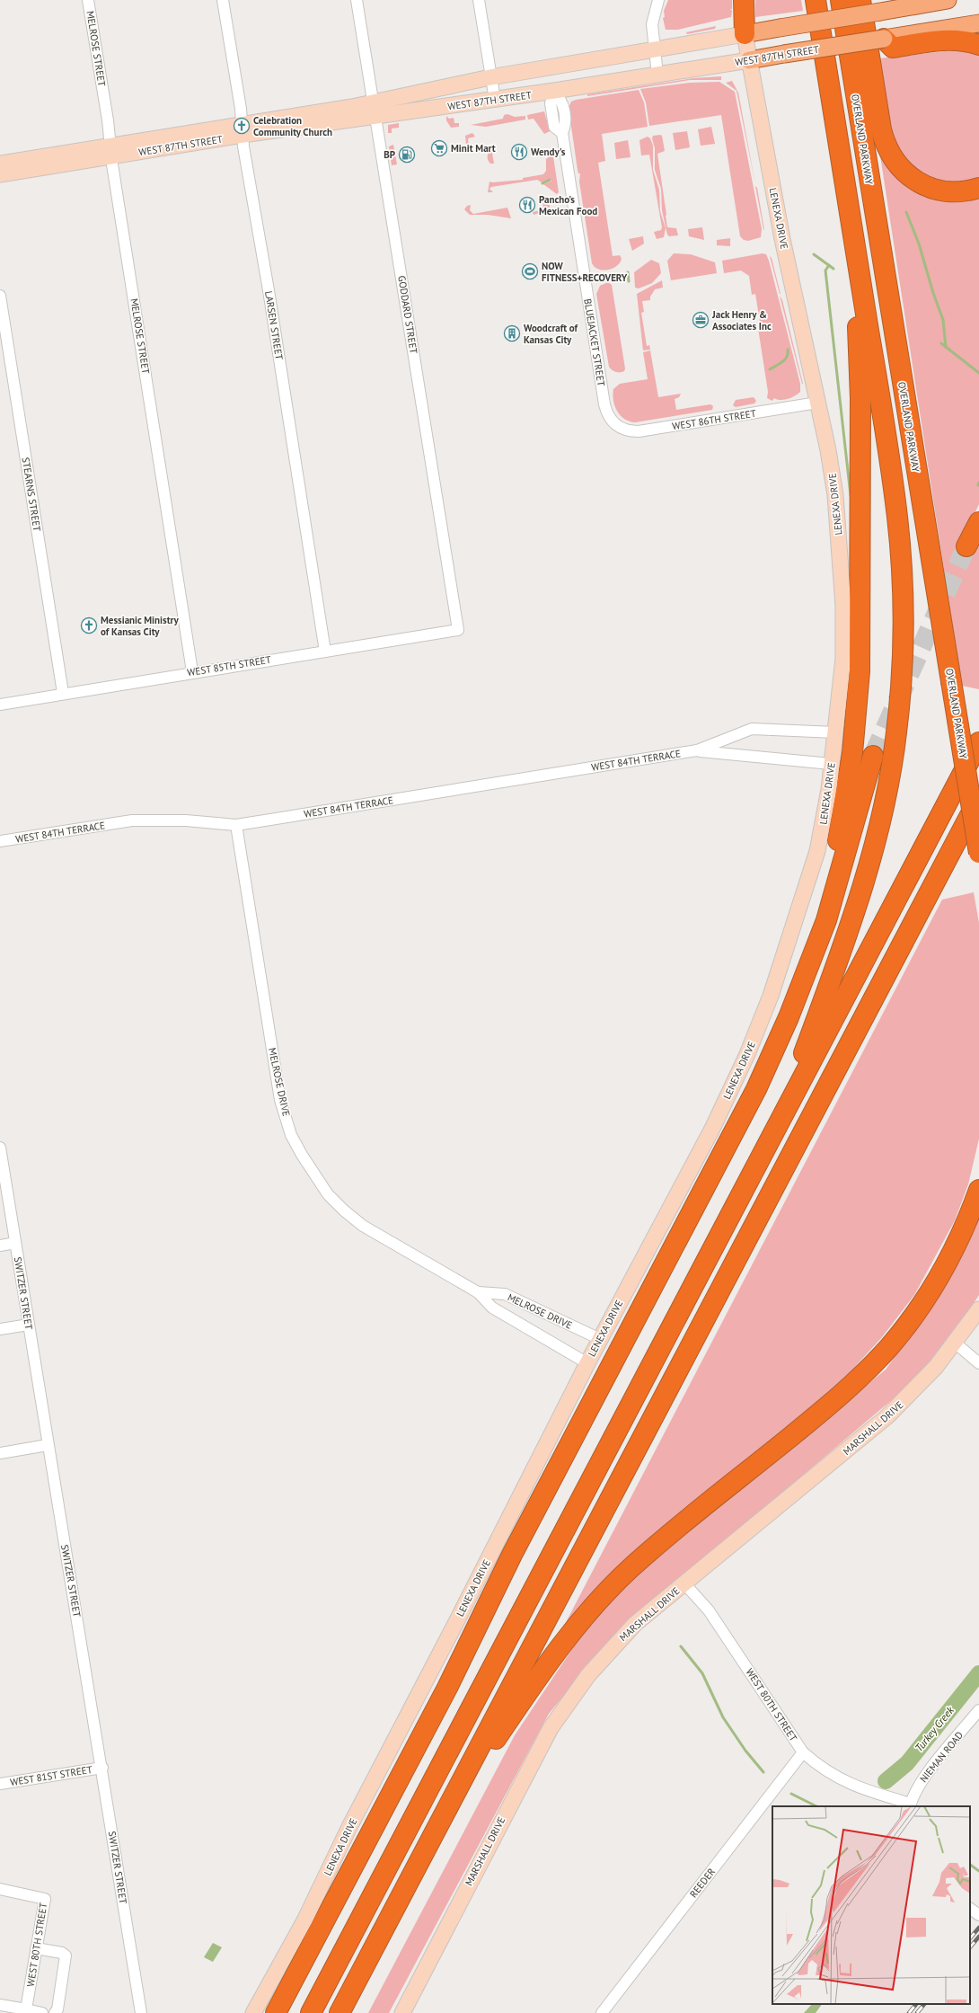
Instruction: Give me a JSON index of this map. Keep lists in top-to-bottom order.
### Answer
{
  "streets": {
    "highway": ["OVERLAND PARKWAY"],
    "main road": ["WEST 87TH STREET"],
    "street": [
      "MELROSE STREET",
      "LENEXA DRIVE",
      "GODDARD STREET",
      "LARSEN STREET",
      "BLUEJACKET STREET",
      "WEST 86TH STREET",
      "STEARNS STREET",
      "WEST 85TH STREET",
      "WEST 84TH TERRACE",
      "MELROSE DRIVE",
      "SWITZER STREET",
      "MARSHALL DRIVE",
      "WEST 80TH STREET",
      "NIEMAN ROAD",
      "WEST 81ST STREET",
      "REEDER"
    ]
  },
  "crossings": [
    ["MELROSE STREET", "WEST 87TH STREET"],
    ["MELROSE STREET", "WEST 85TH STREET"],
    ["WEST 87TH STREET", "LENEXA DRIVE"],
    ["WEST 87TH STREET", "GODDARD STREET"],
    ["WEST 87TH STREET", "LARSEN STREET"],
    ["WEST 87TH STREET", "BLUEJACKET STREET"],
    ["LENEXA DRIVE", "WEST 86TH STREET"],
    ["LENEXA DRIVE", "WEST 84TH TERRACE"],
    ["LENEXA DRIVE", "MELROSE DRIVE"],
    ["GODDARD STREET", "WEST 85TH STREET"],
    ["LARSEN STREET", "WEST 85TH STREET"],
    ["BLUEJACKET STREET", "WEST 86TH STREET"],
    ["STEARNS STREET", "WEST 85TH STREET"],
    ["WEST 84TH TERRACE", "MELROSE DRIVE"],
    ["SWITZER STREET", "WEST 81ST STREET"],
    ["MARSHALL DRIVE", "WEST 80TH STREET"],
    ["WEST 80TH STREET", "NIEMAN ROAD"],
    ["WEST 80TH STREET", "REEDER"]
  ],
  "water": ["Turkey Creek"],
  "places": {
    "church": ["Celebration Community Church", "Messianic Ministry of Kansas City"],
    "supermarket": ["Minit Mart"],
    "restaurant": ["Wendy's", "Pancho's Mexican Food"],
    "fuel station": ["BP"],
    "sports": ["NOW FITNESS+RECOVERY"],
    "office": ["Jack Henry & Associates Inc"],
    "building": ["Woodcraft of Kansas City"]
  }
}
